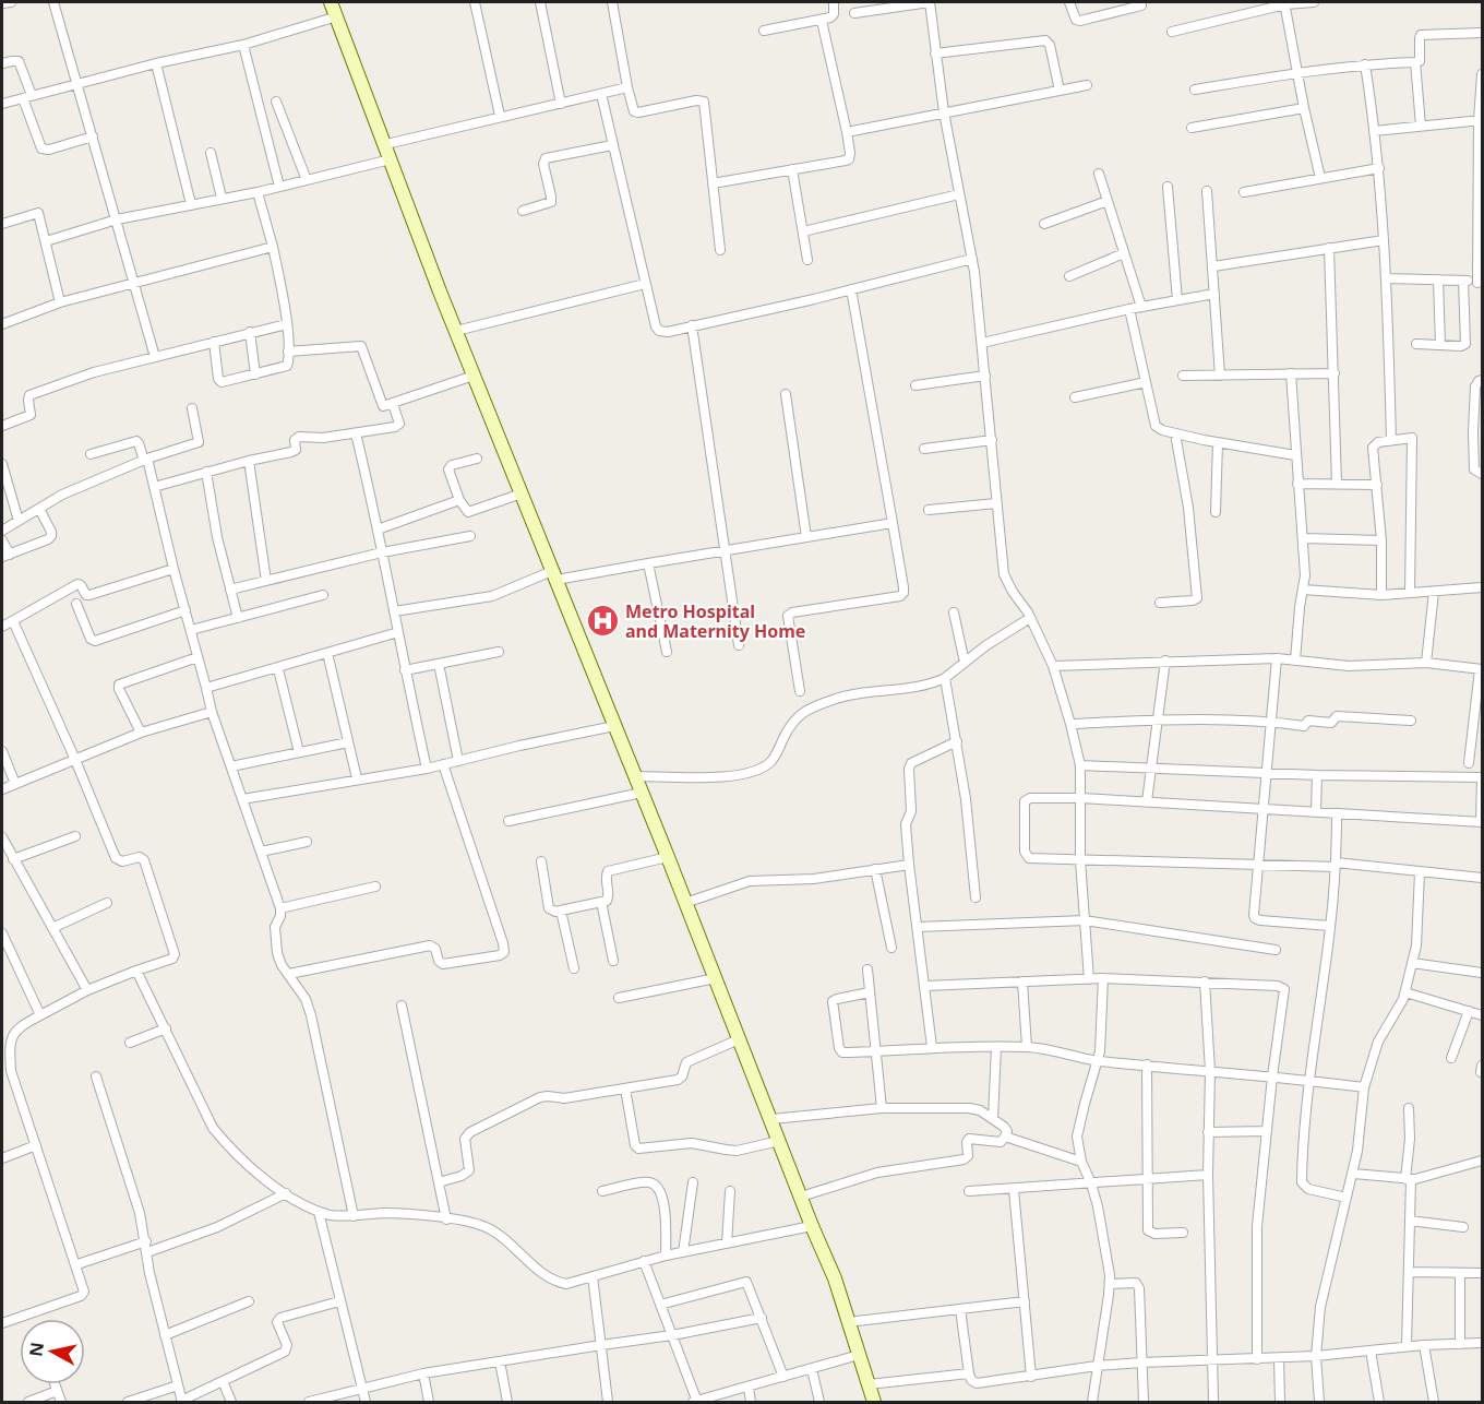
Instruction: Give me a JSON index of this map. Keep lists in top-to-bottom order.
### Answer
{
  "places": {
    "hospital": ["Metro Hospital and Maternity Home"]
  },
  "north": "left"
}
